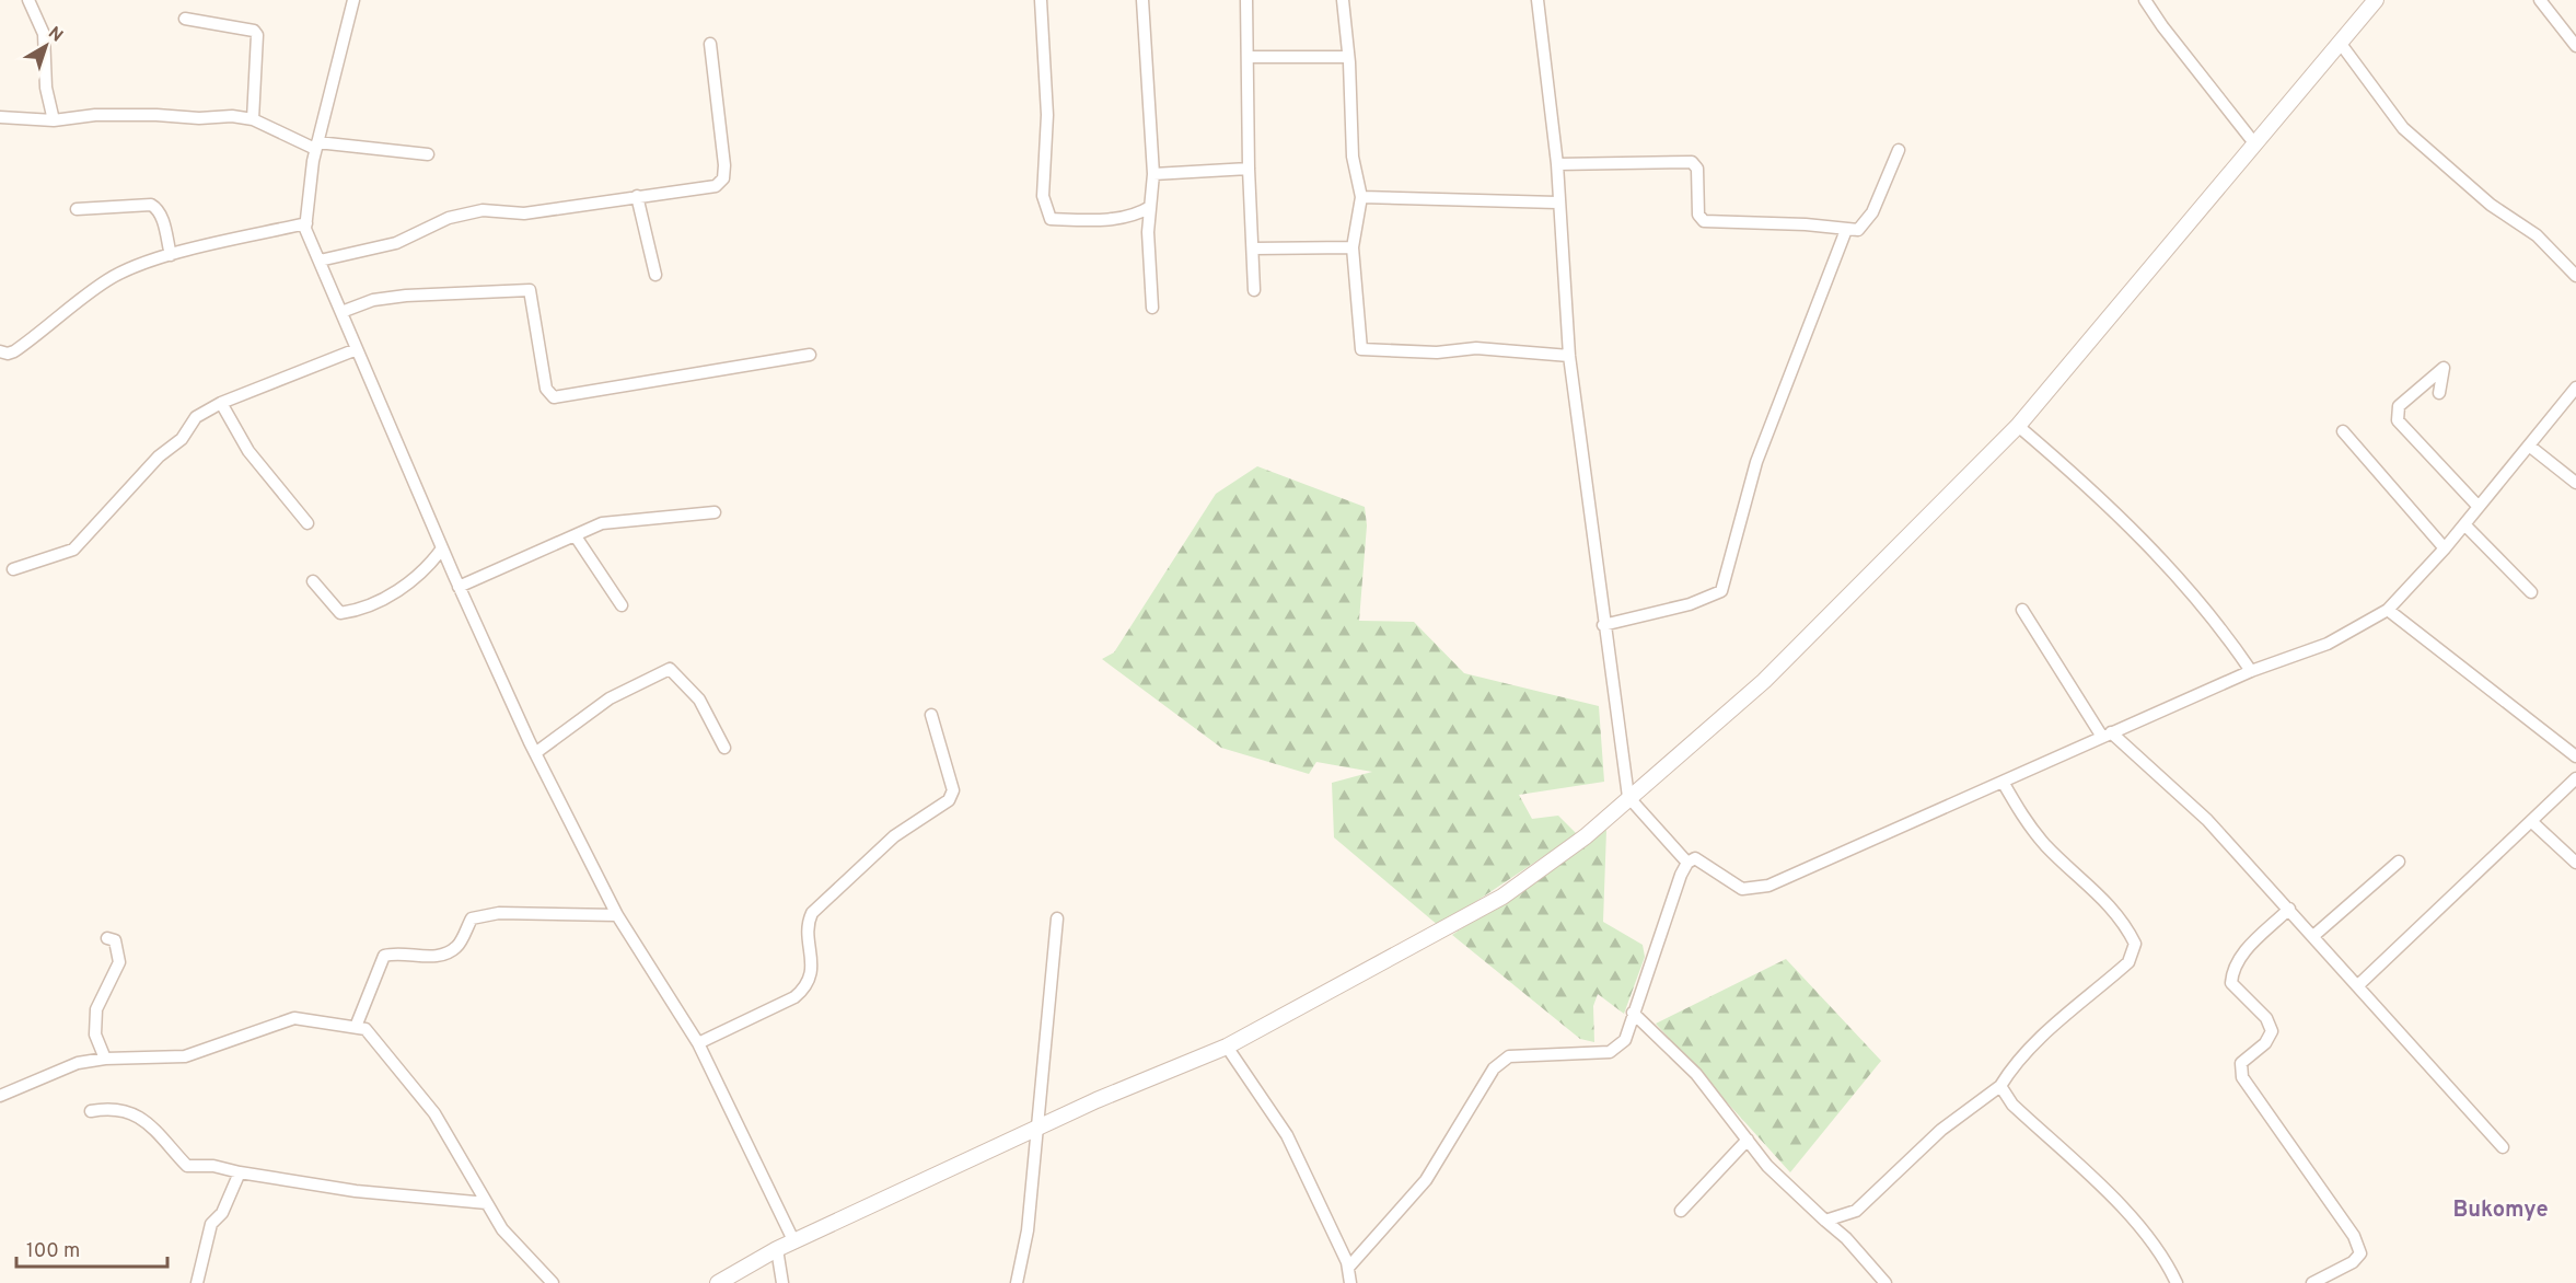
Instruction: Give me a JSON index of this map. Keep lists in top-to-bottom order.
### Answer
{
  "districts": ["Bukomye"],
  "scale_bar": "100 m",
  "north": "top right"
}
